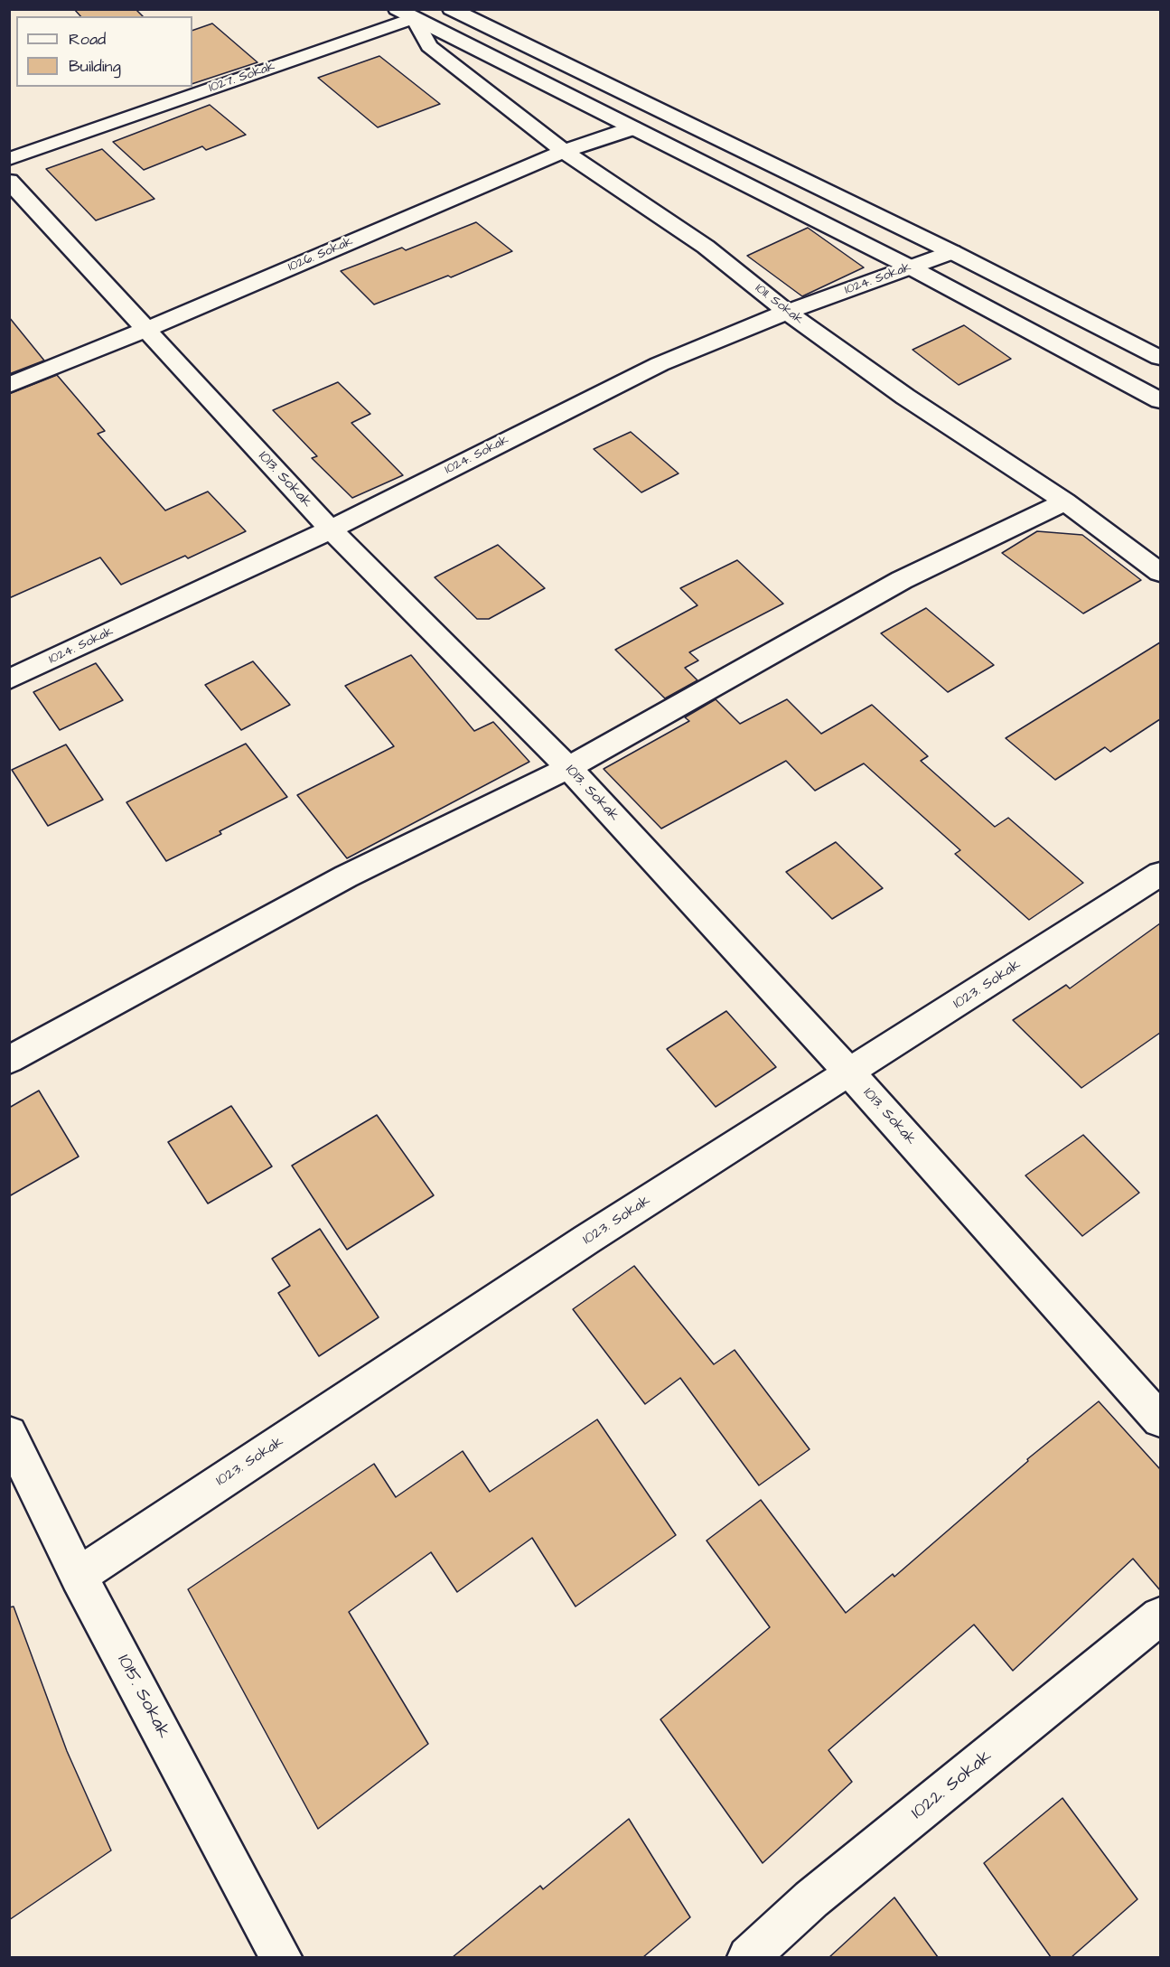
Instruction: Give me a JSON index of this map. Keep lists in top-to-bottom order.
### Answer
{
  "streets": {
    "street": [
      "1027. Sokak",
      "1026. Sokak",
      "1024. Sokak",
      "1011. Sokak",
      "1013. Sokak",
      "1023. Sokak",
      "1015. Sokak",
      "1022. Sokak"
    ]
  },
  "crossings": [
    ["1027. Sokak", "1011. Sokak"],
    ["1026. Sokak", "1011. Sokak"],
    ["1026. Sokak", "1013. Sokak"],
    ["1024. Sokak", "1011. Sokak"],
    ["1024. Sokak", "1013. Sokak"],
    ["1013. Sokak", "1023. Sokak"],
    ["1023. Sokak", "1015. Sokak"]
  ],
  "legend": ["Road", "Building"]
}
